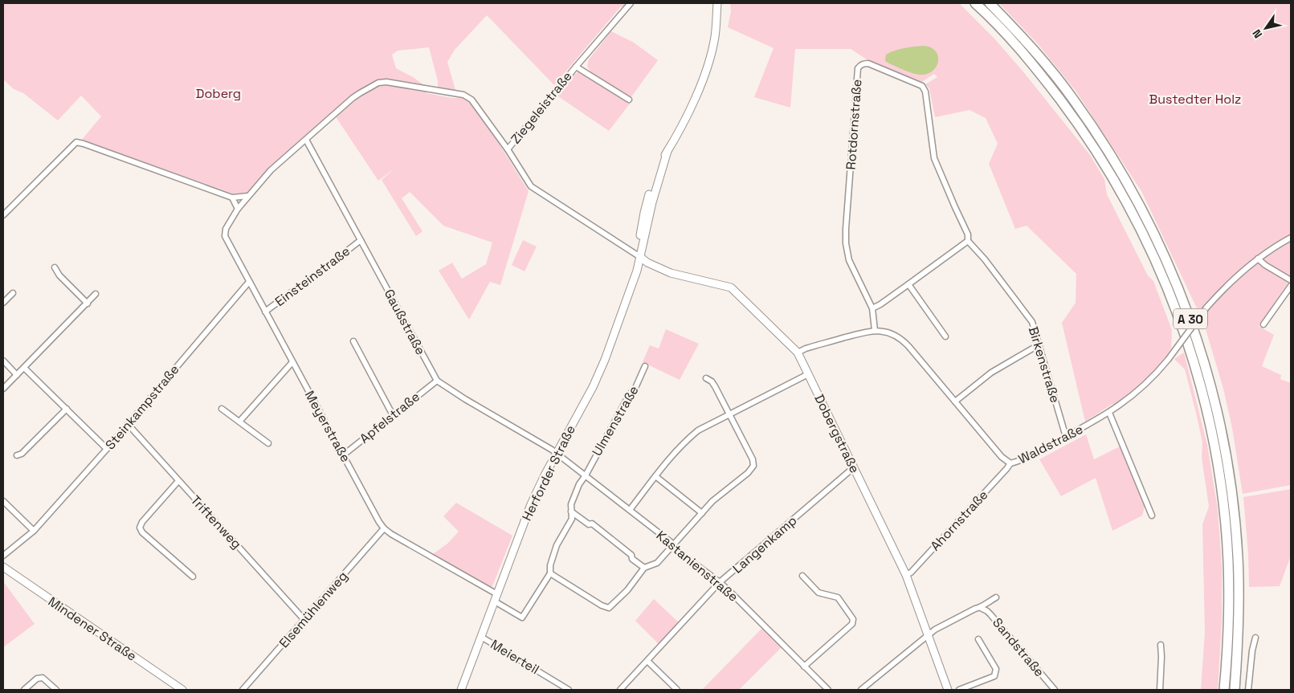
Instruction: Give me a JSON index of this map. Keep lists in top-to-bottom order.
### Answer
{
  "streets": {
    "highway": ["A 30"],
    "main road": ["Dobergstraße", "Herforder Straße", "Mindener Straße"],
    "street": [
      "Ziegeleistraße",
      "Rotdornstraße",
      "Einsteinstraße",
      "Gaußstraße",
      "Birkenstraße",
      "Steinkampstraße",
      "Apfelstraße",
      "Ulmenstraße",
      "Meyerstraße",
      "Waldstraße",
      "Ahornstraße",
      "Triftenweg",
      "Langenkamp",
      "Kastanienstraße",
      "Elsemühlenweg",
      "Sandstraße",
      "Meierteil"
    ]
  },
  "crossings": [
    ["Ziegeleistraße", "Meyerstraße"],
    ["Rotdornstraße", "Birkenstraße"],
    ["Rotdornstraße", "Waldstraße"],
    ["Einsteinstraße", "Gaußstraße"],
    ["Einsteinstraße", "Meyerstraße"],
    ["Gaußstraße", "Apfelstraße"],
    ["Gaußstraße", "Meyerstraße"],
    ["Gaußstraße", "Herforder Straße"],
    ["Gaußstraße", "Kastanienstraße"],
    ["Birkenstraße", "Waldstraße"],
    ["Steinkampstraße", "Meyerstraße"],
    ["Steinkampstraße", "Triftenweg"],
    ["Apfelstraße", "Meyerstraße"],
    ["Ulmenstraße", "Meyerstraße"],
    ["Ulmenstraße", "Kastanienstraße"],
    ["Meyerstraße", "Dobergstraße"],
    ["Meyerstraße", "Herforder Straße"],
    ["Meyerstraße", "Elsemühlenweg"],
    ["Dobergstraße", "Waldstraße"],
    ["Dobergstraße", "Herforder Straße"],
    ["Dobergstraße", "Ahornstraße"],
    ["Dobergstraße", "Langenkamp"],
    ["Waldstraße", "Ahornstraße"],
    ["Herforder Straße", "Kastanienstraße"],
    ["Herforder Straße", "Meierteil"],
    ["Triftenweg", "Elsemühlenweg"],
    ["Langenkamp", "Kastanienstraße"]
  ],
  "parks": ["Doberg", "Bustedter Holz"],
  "north": "bottom left"
}
